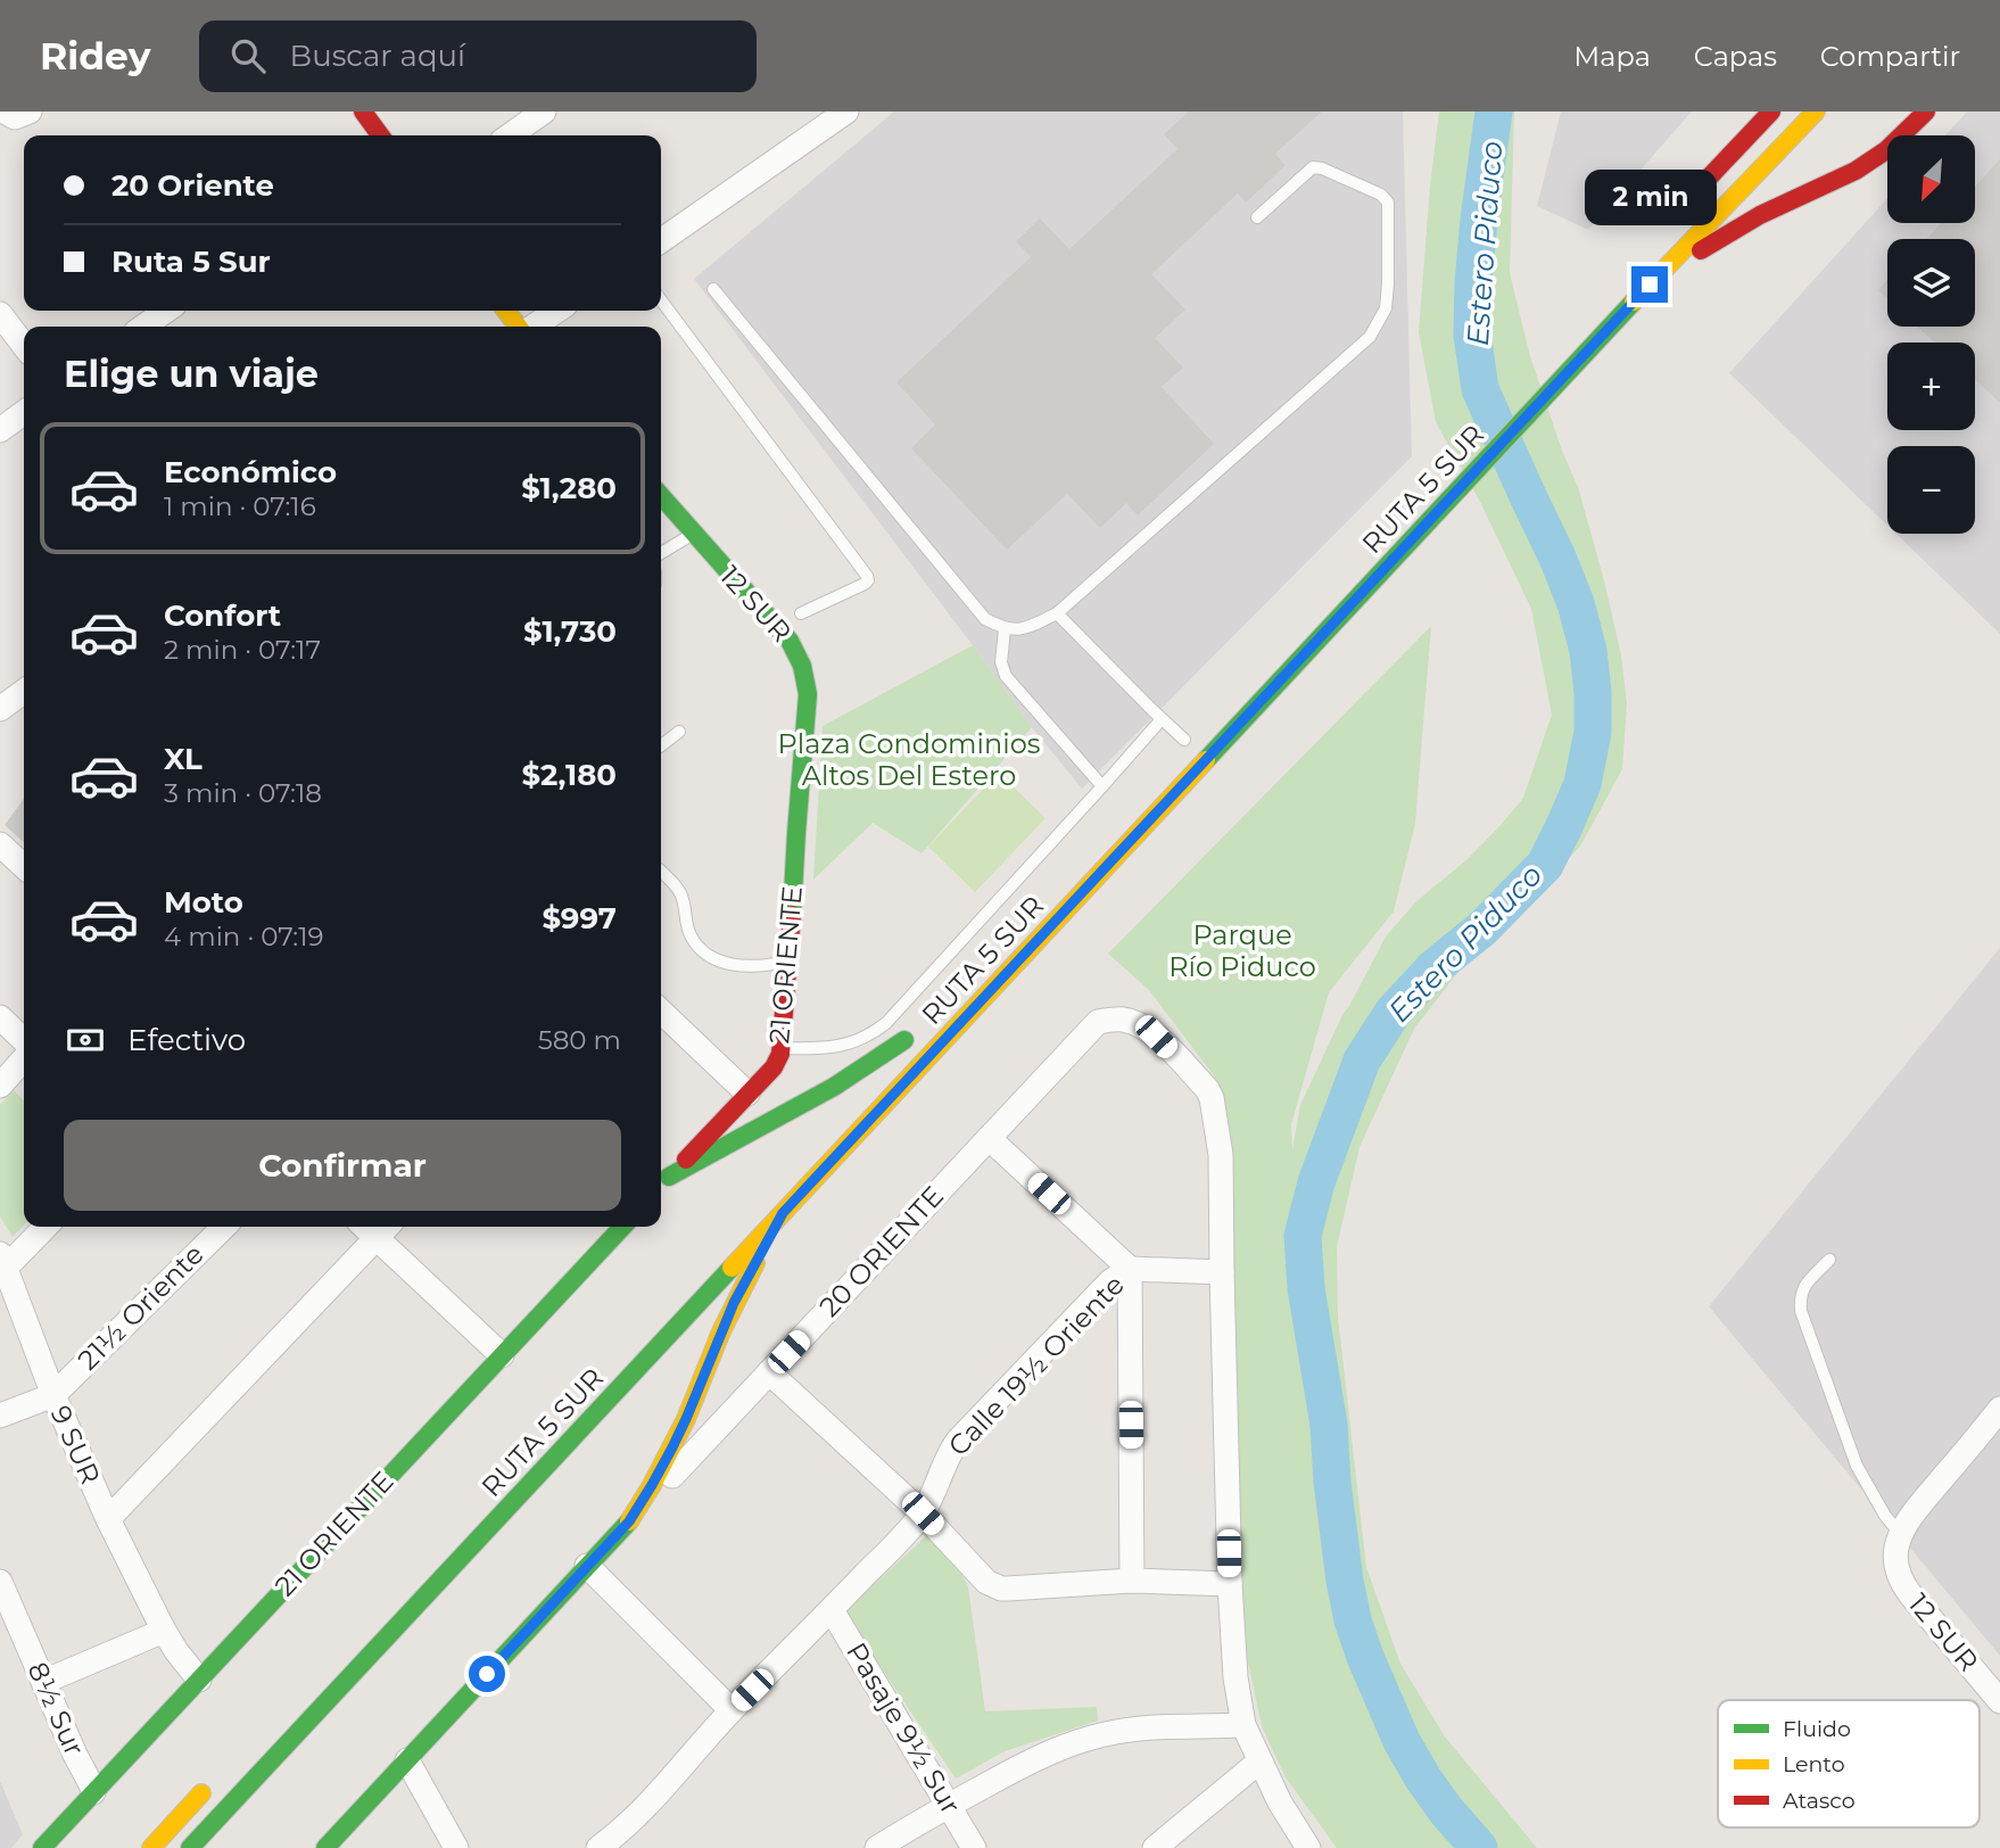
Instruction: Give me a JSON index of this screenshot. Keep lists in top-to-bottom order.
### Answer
{
  "streets": {
    "main road": [
      "RUTA 5 SUR",
      "12 SUR",
      "21 ORIENTE",
      "20 ORIENTE"
    ],
    "street": [
      "21½ Oriente",
      "Calle 19½ Oriente",
      "9 SUR",
      "8½ Sur",
      "Pasaje 9½ Sur"
    ]
  },
  "crossings": [
    ["RUTA 5 SUR", "21 ORIENTE"],
    ["12 SUR", "21 ORIENTE"],
    ["21 ORIENTE", "9 SUR"],
    ["21 ORIENTE", "8½ Sur"],
    ["20 ORIENTE", "Calle 19½ Oriente"],
    ["21½ Oriente", "9 SUR"],
    ["Calle 19½ Oriente", "Pasaje 9½ Sur"]
  ],
  "water": ["Estero Piduco"],
  "parks": ["Plaza Condominios Altos Del Estero", "Parque Río Piduco"],
  "legend": ["Fluido", "Lento", "Atasco"],
  "north": "bottom left",
  "page": {
    "header": "Ridey",
    "search": "Buscar aquí",
    "nav": ["Mapa", "Capas", "Compartir"],
    "map_buttons": ["+", "−"],
    "banner": ["20 Oriente", "Ruta 5 Sur"],
    "bubble": "2 min",
    "heading": "Elige un viaje",
    "list": [
      {
        "name": "Económico",
        "note": "1 min · 07:16",
        "value": "$1,280"
      },
      {
        "name": "Confort",
        "note": "2 min · 07:17",
        "value": "$1,730"
      },
      {
        "name": "XL",
        "note": "3 min · 07:18",
        "value": "$2,180"
      },
      {
        "name": "Moto",
        "note": "4 min · 07:19",
        "value": "$997"
      }
    ],
    "pay": ["Efectivo", "580 m"],
    "buttons": "Confirmar"
  }
}
